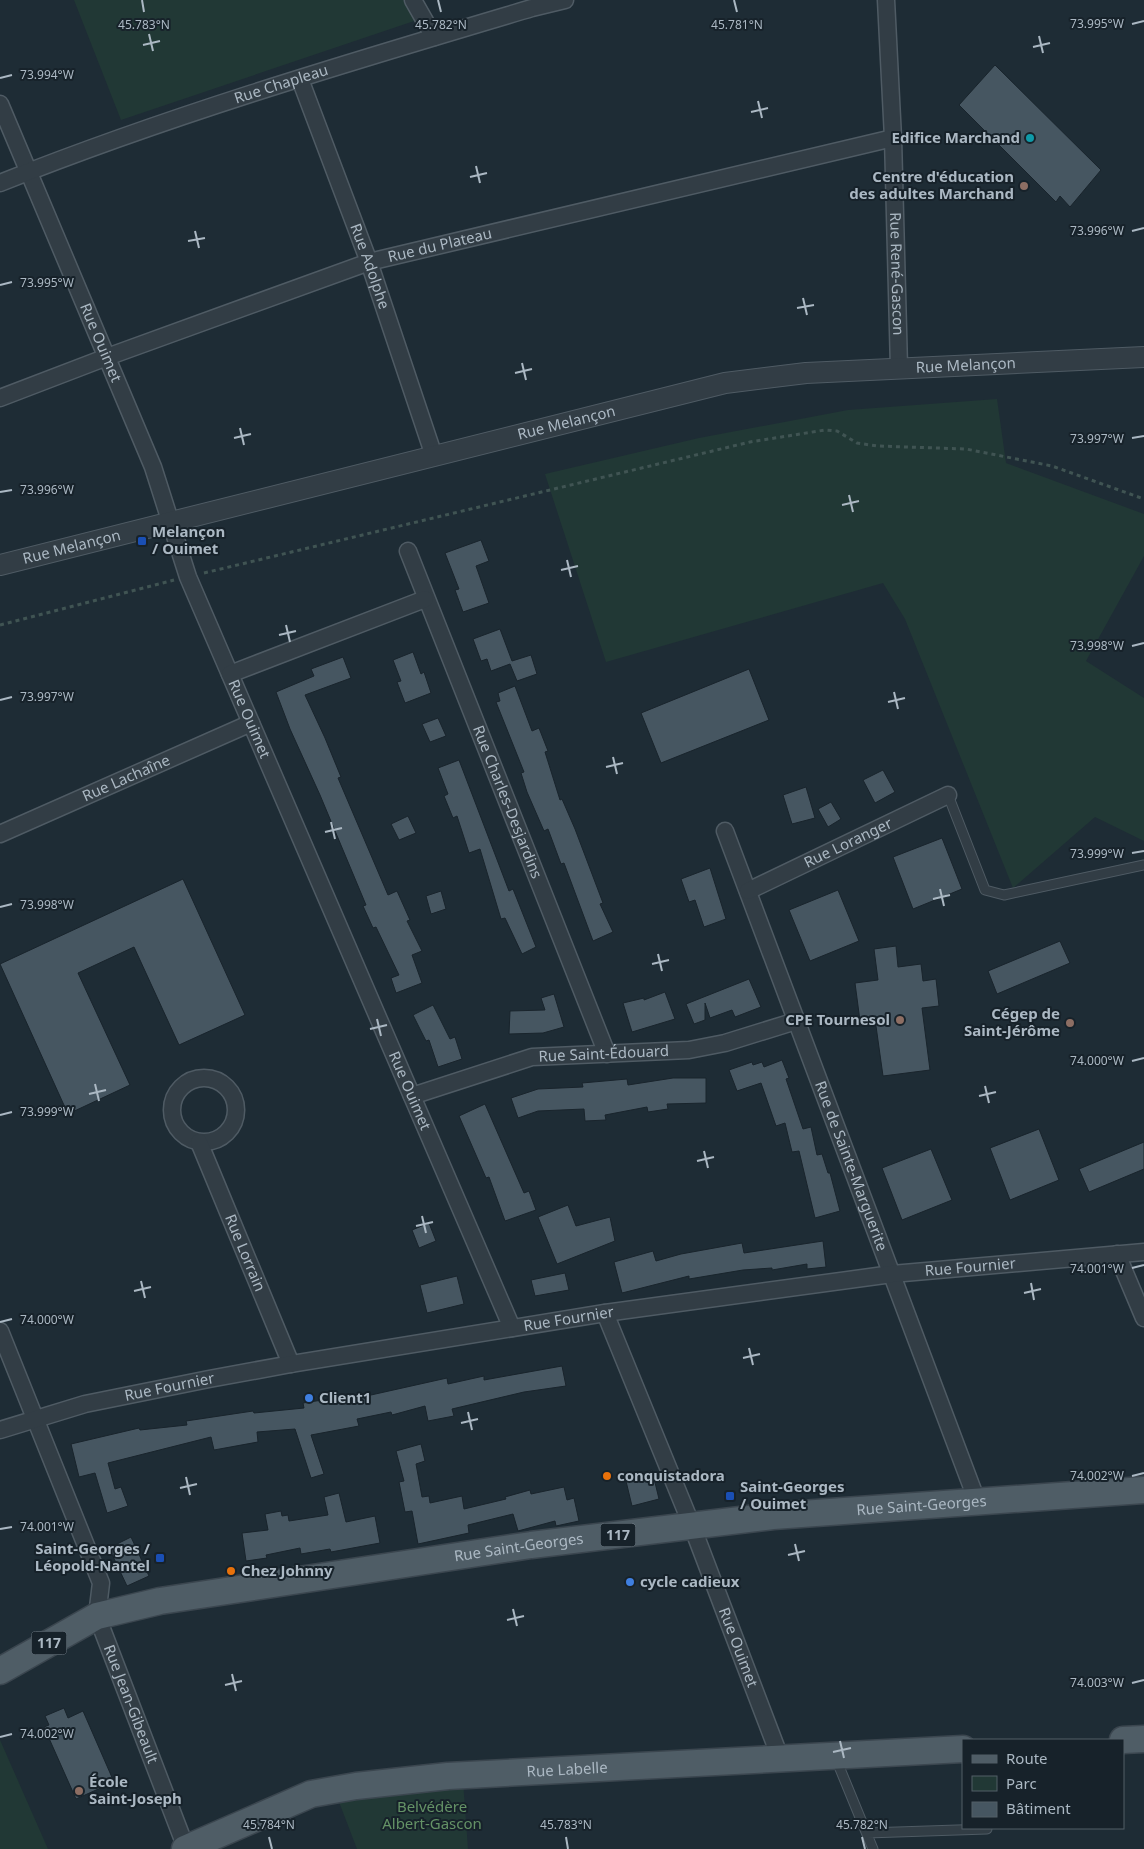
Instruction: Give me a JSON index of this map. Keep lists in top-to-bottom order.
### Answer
{
  "streets": {
    "main road": ["Rue Saint-Georges", "117", "Rue Labelle"],
    "street": [
      "Rue Chapleau",
      "Rue du Plateau",
      "Rue Adolphe",
      "Rue René-Gascon",
      "Rue Ouimet",
      "Rue Melançon",
      "Rue Lachaîne",
      "Rue Charles-Desjardins",
      "Rue Loranger",
      "Rue Saint-Édouard",
      "Rue de Sainte-Marguerite",
      "Rue Lorrain",
      "Rue Fournier",
      "Rue Jean-Gibeault"
    ]
  },
  "crossings": [
    ["Rue Chapleau", "Rue Adolphe"],
    ["Rue Chapleau", "Rue Ouimet"],
    ["Rue du Plateau", "Rue Adolphe"],
    ["Rue du Plateau", "Rue René-Gascon"],
    ["Rue du Plateau", "Rue Ouimet"],
    ["Rue Adolphe", "Rue Melançon"],
    ["Rue René-Gascon", "Rue Melançon"],
    ["Rue Ouimet", "Rue Melançon"],
    ["Rue Ouimet", "Rue Lachaîne"],
    ["Rue Ouimet", "Rue Saint-Édouard"],
    ["Rue Ouimet", "Rue Fournier"],
    ["Rue Ouimet", "Rue Saint-Georges"],
    ["Rue Ouimet", "Rue Labelle"],
    ["Rue Charles-Desjardins", "Rue Saint-Édouard"],
    ["Rue Loranger", "Rue de Sainte-Marguerite"],
    ["Rue Saint-Édouard", "Rue de Sainte-Marguerite"],
    ["Rue de Sainte-Marguerite", "Rue Fournier"],
    ["Rue de Sainte-Marguerite", "Rue Saint-Georges"],
    ["Rue Lorrain", "Rue Fournier"],
    ["Rue Saint-Georges", "Rue Jean-Gibeault"],
    ["Rue Jean-Gibeault", "Rue Labelle"]
  ],
  "parks": ["Belvédère Albert-Gascon"],
  "places": {
    "other": [
      "Edifice Marchand",
      "Centre d'éducation des adultes Marchand",
      "CPE Tournesol",
      "Cégep de Saint-Jérôme",
      "Client1",
      "conquistadora",
      "Chez Johnny",
      "cycle cadieux",
      "École Saint-Joseph"
    ],
    "transit": ["Melançon / Ouimet", "Saint-Georges / Ouimet", "Saint-Georges / Léopold-Nantel"]
  },
  "legend": ["Route", "Parc", "Bâtiment"],
  "coordinates": [
    "73.995°W",
    "45.783°N",
    "45.782°N",
    "45.781°N",
    "73.994°W",
    "73.996°W",
    "73.997°W",
    "73.998°W",
    "73.999°W",
    "74.000°W",
    "74.001°W",
    "74.002°W",
    "74.003°W",
    "45.784°N"
  ]
}
